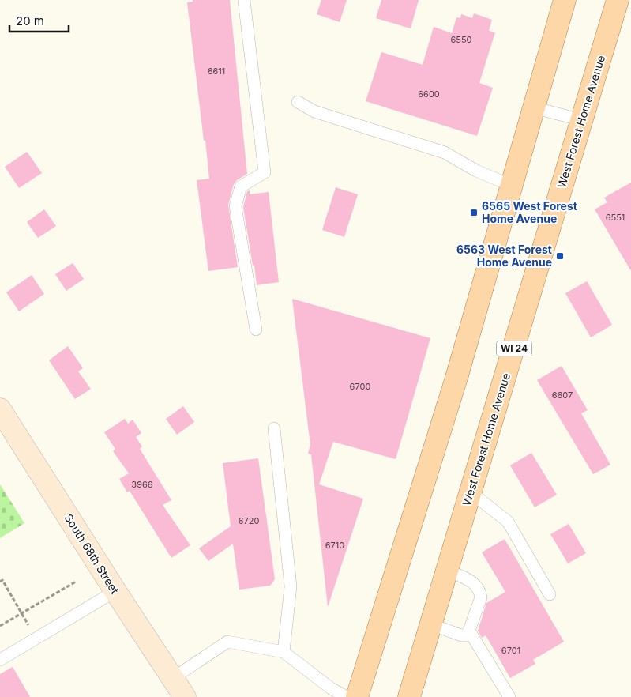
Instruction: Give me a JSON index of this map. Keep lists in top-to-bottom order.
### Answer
{
  "streets": {
    "main road": ["West Forest Home Avenue", "WI 24"],
    "street": ["South 68th Street"]
  },
  "places": {
    "transit": ["6565 West Forest Home Avenue", "6563 West Forest Home Avenue"]
  },
  "house_numbers": [
    "6550",
    "6611",
    "6600",
    "6551",
    "6700",
    "6607",
    "3966",
    "6720",
    "6710",
    "6701"
  ],
  "scale_bar": "20 m"
}
